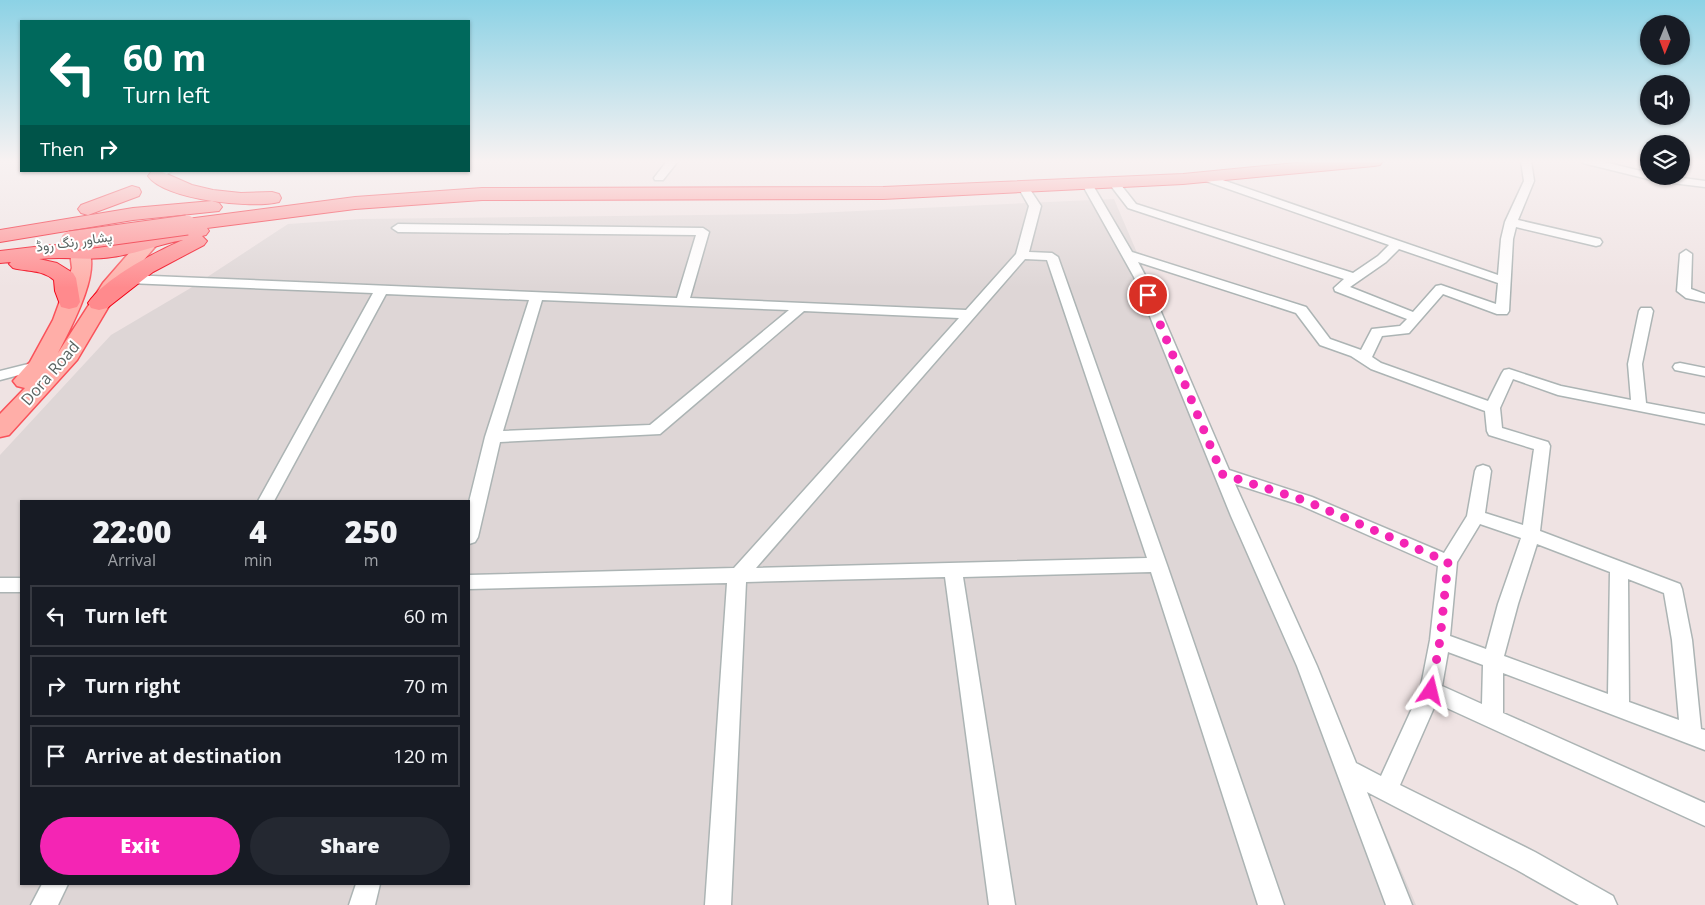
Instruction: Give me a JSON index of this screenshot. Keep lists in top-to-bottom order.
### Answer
{
  "streets": {
    "highway": ["پشاور رنگ روڈ"],
    "main road": ["Dora Road"]
  },
  "north": "bottom",
  "page": {
    "turn": ["60 m", "Turn left"],
    "then": "Then",
    "eta": [
      "22:00",
      "Arrival",
      "4",
      "min",
      "250",
      "m"
    ],
    "list": [
      {
        "name": "Turn left",
        "value": "60 m"
      },
      {
        "name": "Turn right",
        "value": "70 m"
      },
      {
        "name": "Arrive at destination",
        "value": "120 m"
      }
    ],
    "buttons": ["Exit", "Share"]
  }
}
